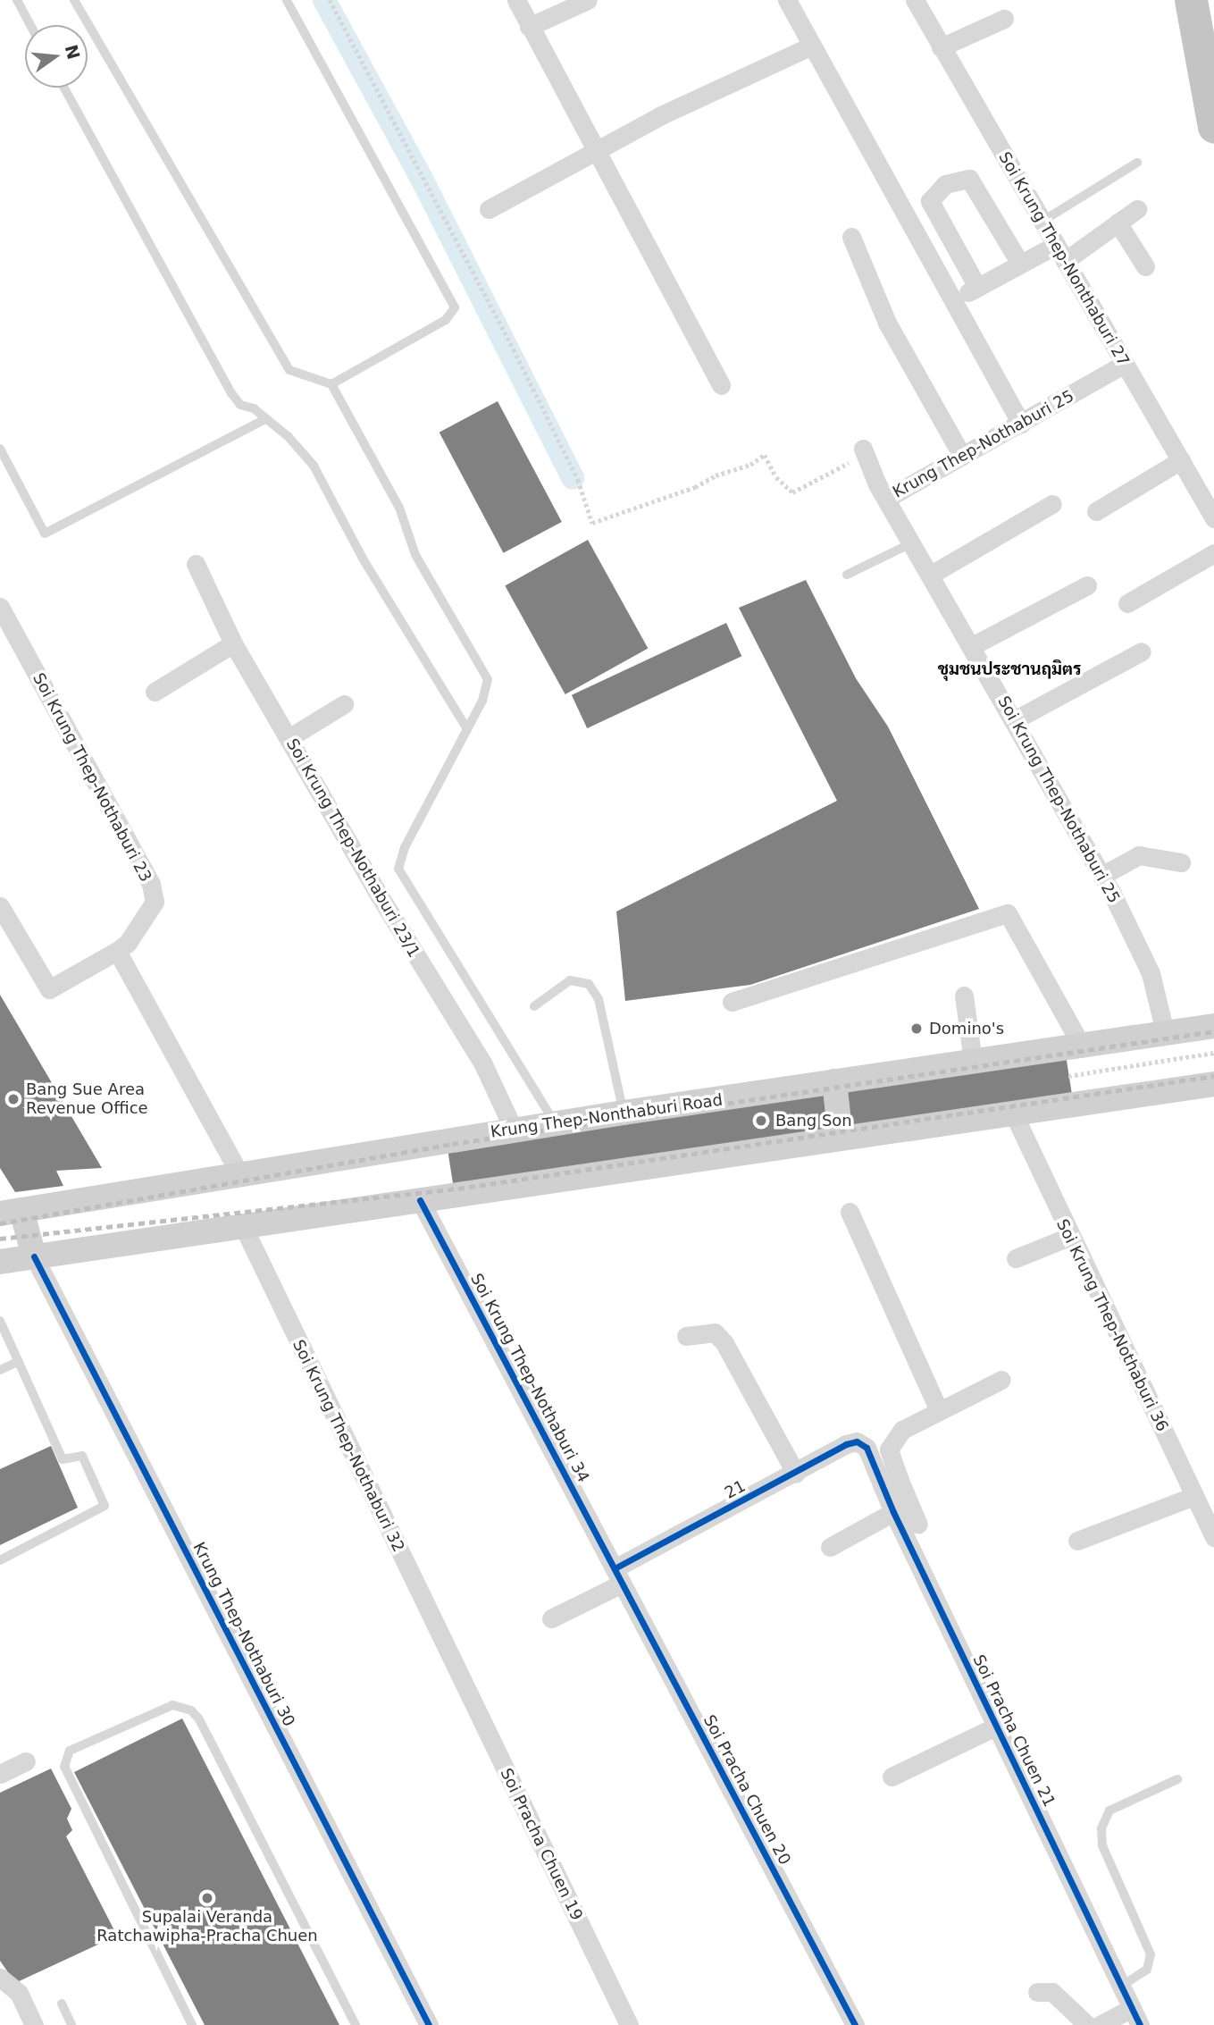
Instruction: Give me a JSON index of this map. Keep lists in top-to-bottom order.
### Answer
{
  "streets": {
    "main road": ["Krung Thep-Nonthaburi Road"],
    "street": [
      "Soi Krung Thep-Nonthaburi 27",
      "Krung Thep-Nothaburi 25",
      "Soi Krung Thep-Nothaburi 23",
      "Soi Krung Thep-Nothaburi 25",
      "Soi Krung Thep-Nothaburi 23/1",
      "Soi Krung Thep-Nothaburi 36",
      "Soi Krung Thep-Nothaburi 34",
      "Soi Krung Thep-Nothaburi 32",
      "21",
      "Krung Thep-Nothaburi 30",
      "Soi Pracha Chuen 21",
      "Soi Pracha Chuen 20",
      "Soi Pracha Chuen 19"
    ]
  },
  "crossings": [
    ["Soi Krung Thep-Nonthaburi 27", "Krung Thep-Nothaburi 25"],
    ["Krung Thep-Nothaburi 25", "Soi Krung Thep-Nothaburi 25"],
    ["Soi Krung Thep-Nothaburi 25", "Krung Thep-Nonthaburi Road"],
    ["Soi Krung Thep-Nothaburi 23/1", "Krung Thep-Nonthaburi Road"],
    ["Soi Krung Thep-Nothaburi 34", "21"],
    ["Soi Krung Thep-Nothaburi 34", "Soi Pracha Chuen 20"],
    ["Soi Krung Thep-Nothaburi 32", "Soi Pracha Chuen 19"],
    ["21", "Soi Pracha Chuen 21"],
    ["21", "Soi Pracha Chuen 20"]
  ],
  "districts": ["ชุมชนประชานฤมิตร"],
  "places": [
    "Domino's",
    "Bang Sue Area Revenue Office",
    "Bang Son",
    "Supalai Veranda Ratchawipha-Pracha Chuen"
  ],
  "north": "right"
}
